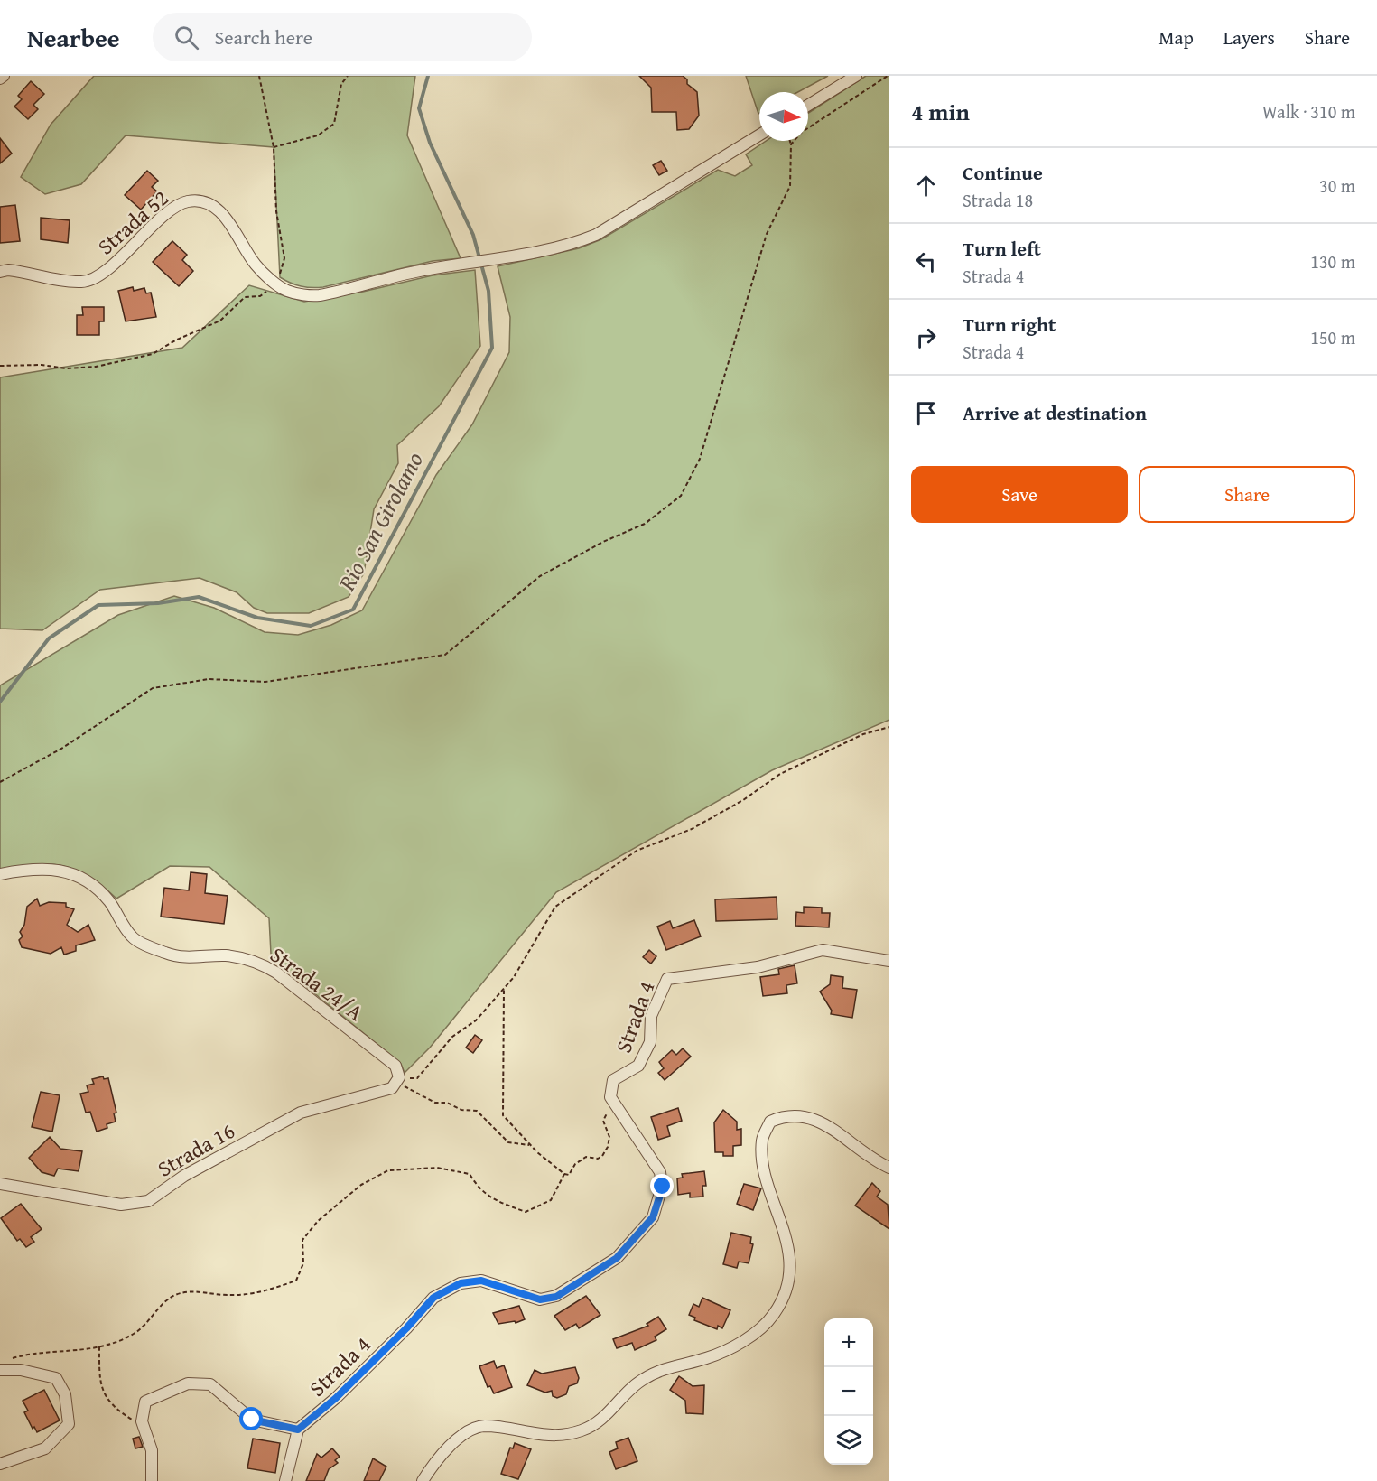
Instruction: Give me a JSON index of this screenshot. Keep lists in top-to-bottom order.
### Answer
{
  "streets": {
    "street": [
      "Strada 52",
      "Strada 24/A",
      "Strada 4",
      "Strada 16"
    ]
  },
  "crossings": [
    ["Strada 24/A", "Strada 16"]
  ],
  "water": ["Rio San Girolamo"],
  "north": "right",
  "page": {
    "header": "Nearbee",
    "search": "Search here",
    "nav": ["Map", "Layers", "Share"],
    "heading": ["4 min", "Walk · 310 m"],
    "list": [
      ["Continue", "Strada 18", "30 m"],
      ["Turn left", "Strada 4", "130 m"],
      ["Turn right", "Strada 4", "150 m"],
      "Arrive at destination"
    ],
    "buttons": ["Save", "Share"],
    "map_buttons": ["+", "−"]
  }
}
